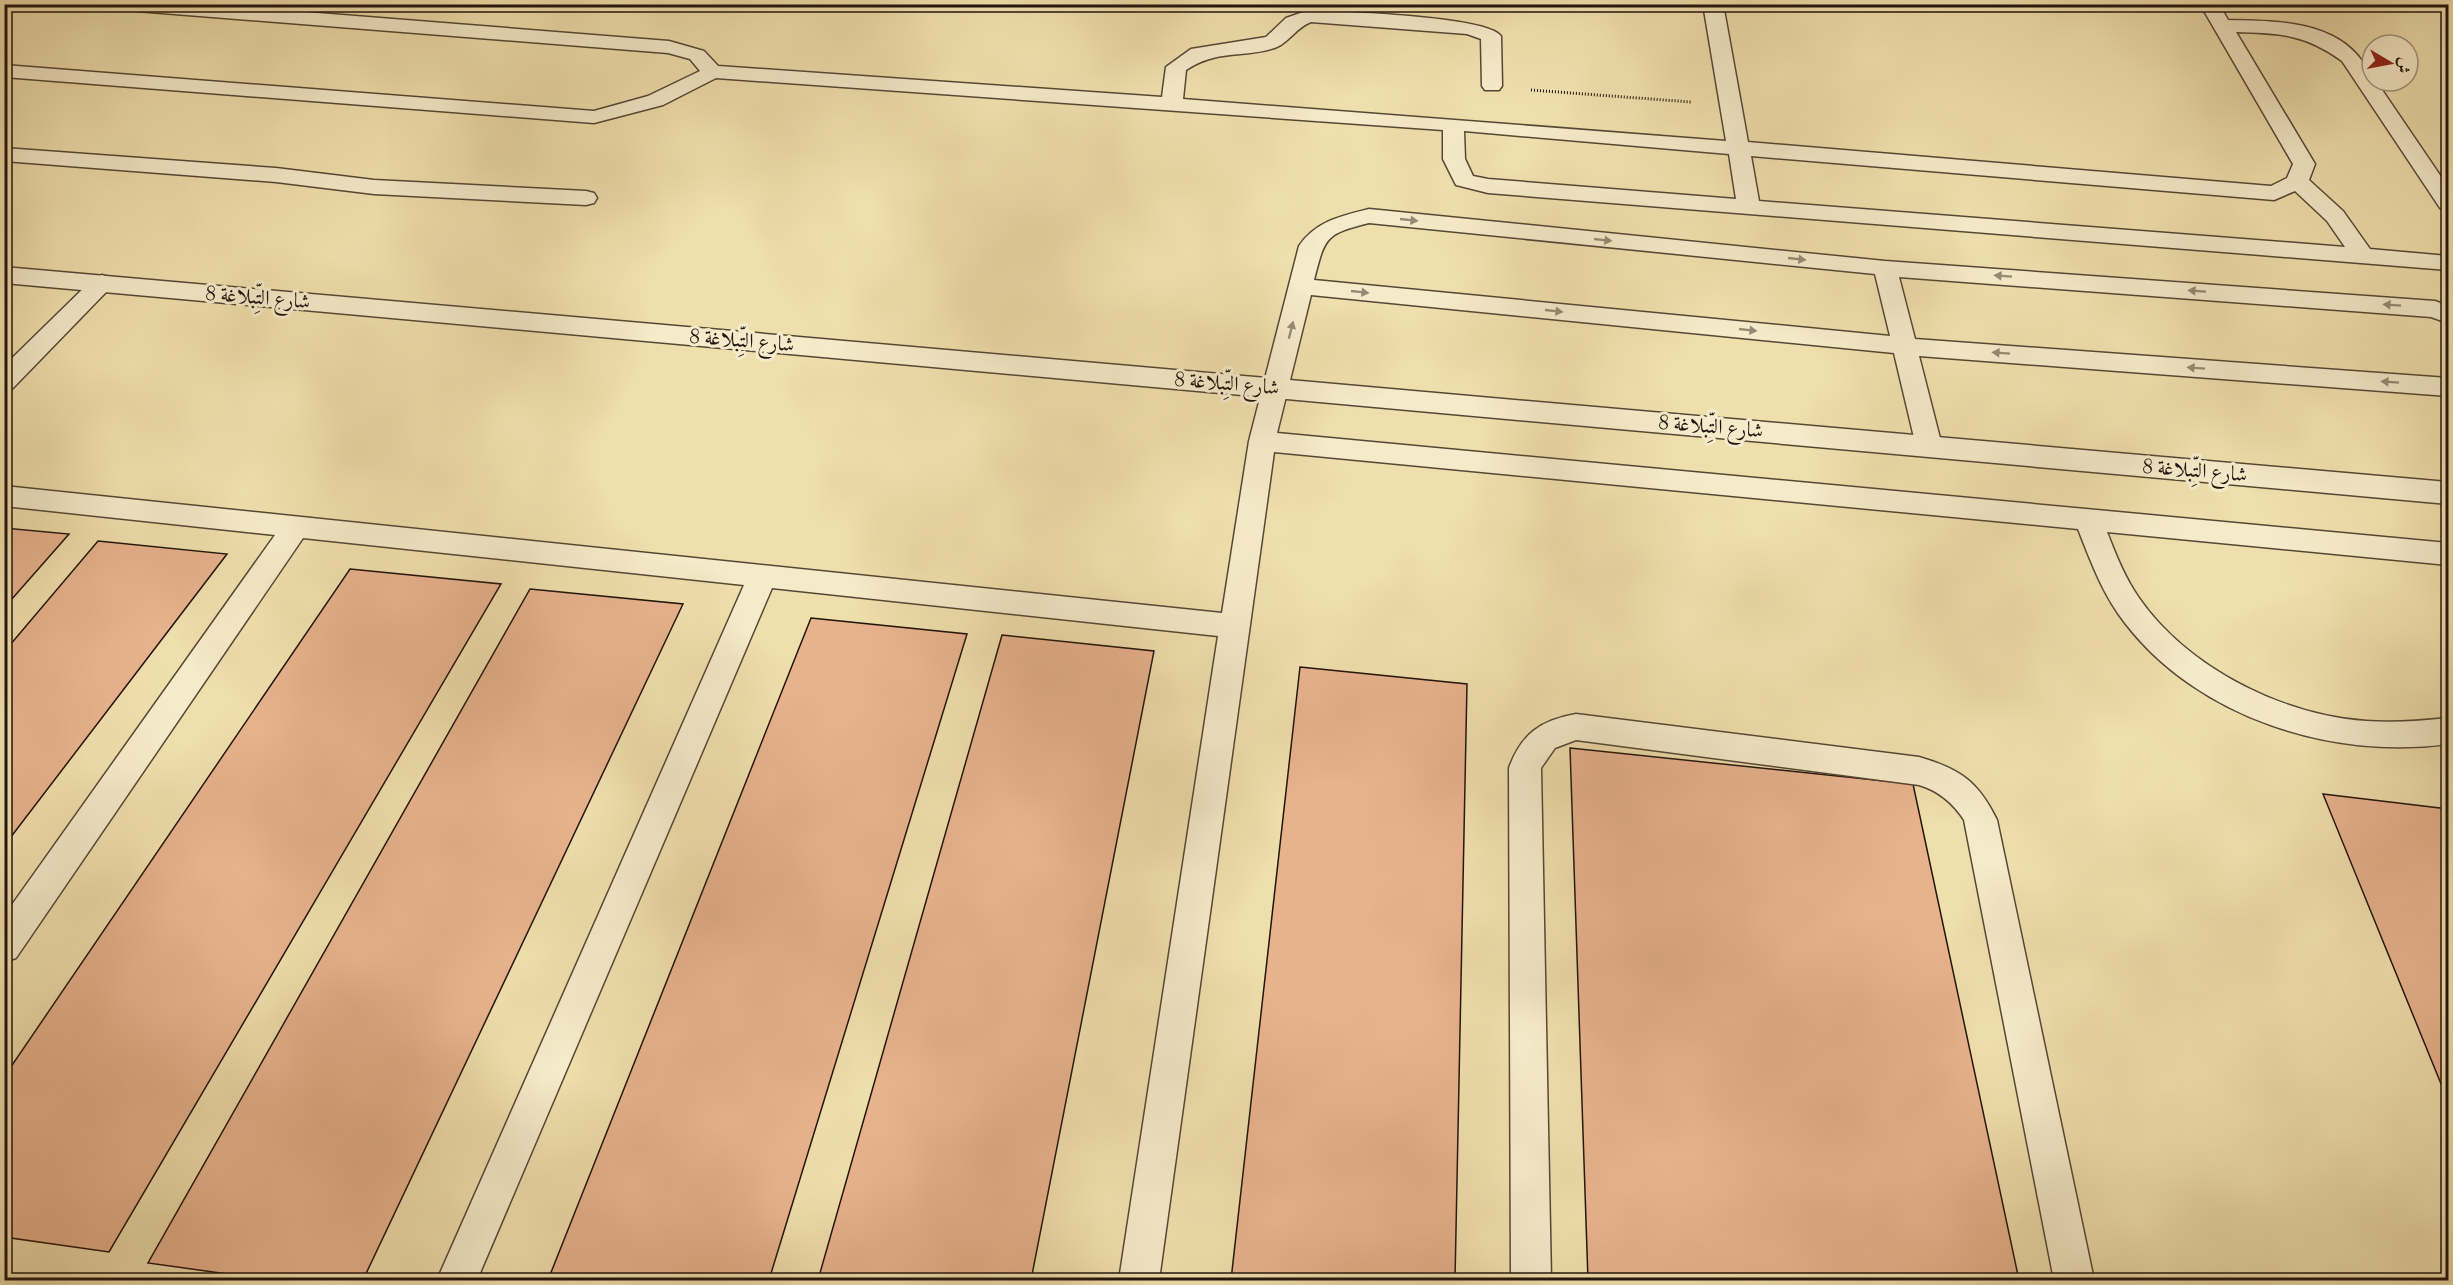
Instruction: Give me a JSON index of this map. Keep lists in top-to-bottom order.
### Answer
{
  "streets": {
    "street": ["شارع التِّبلاغة 8"]
  },
  "north": "right"
}
